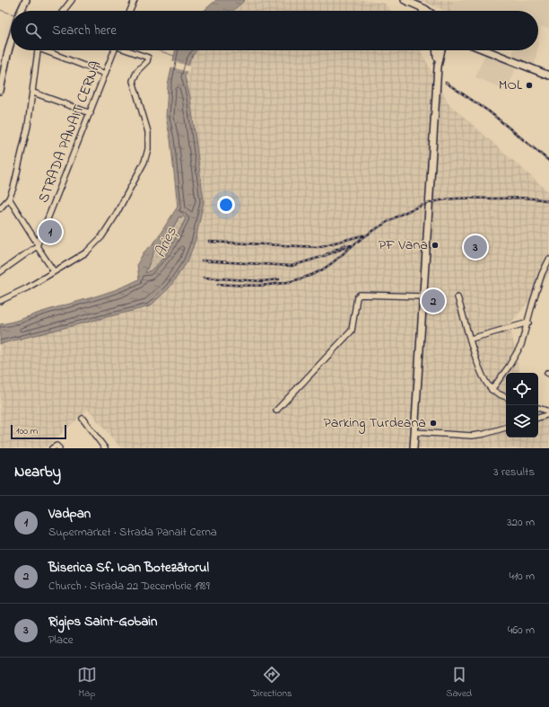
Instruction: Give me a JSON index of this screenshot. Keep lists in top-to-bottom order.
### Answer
{
  "streets": {
    "street": ["STRADA PANAIT CERNA"]
  },
  "water": ["Arieș"],
  "places": ["MOL", "PF Vana", "Parking Turdeana"],
  "scale_bar": "100 m",
  "page": {
    "search": "Search here",
    "pins": ["1", "3", "2"],
    "scale": "100 m",
    "heading": ["Nearby", "3 results"],
    "list": [
      {
        "mark": "1",
        "name": "Vadpan",
        "note": "Supermarket · Strada Panait Cerna",
        "value": "320 m"
      },
      {
        "mark": "2",
        "name": "Biserica Sf. Ioan Botezătorul",
        "note": "Church · Strada 22 Decembrie 1989",
        "value": "410 m"
      },
      {
        "mark": "3",
        "name": "Rigips Saint-Gobain",
        "note": "Place",
        "value": "460 m"
      }
    ],
    "nav": ["Map", "Directions", "Saved"]
  }
}
